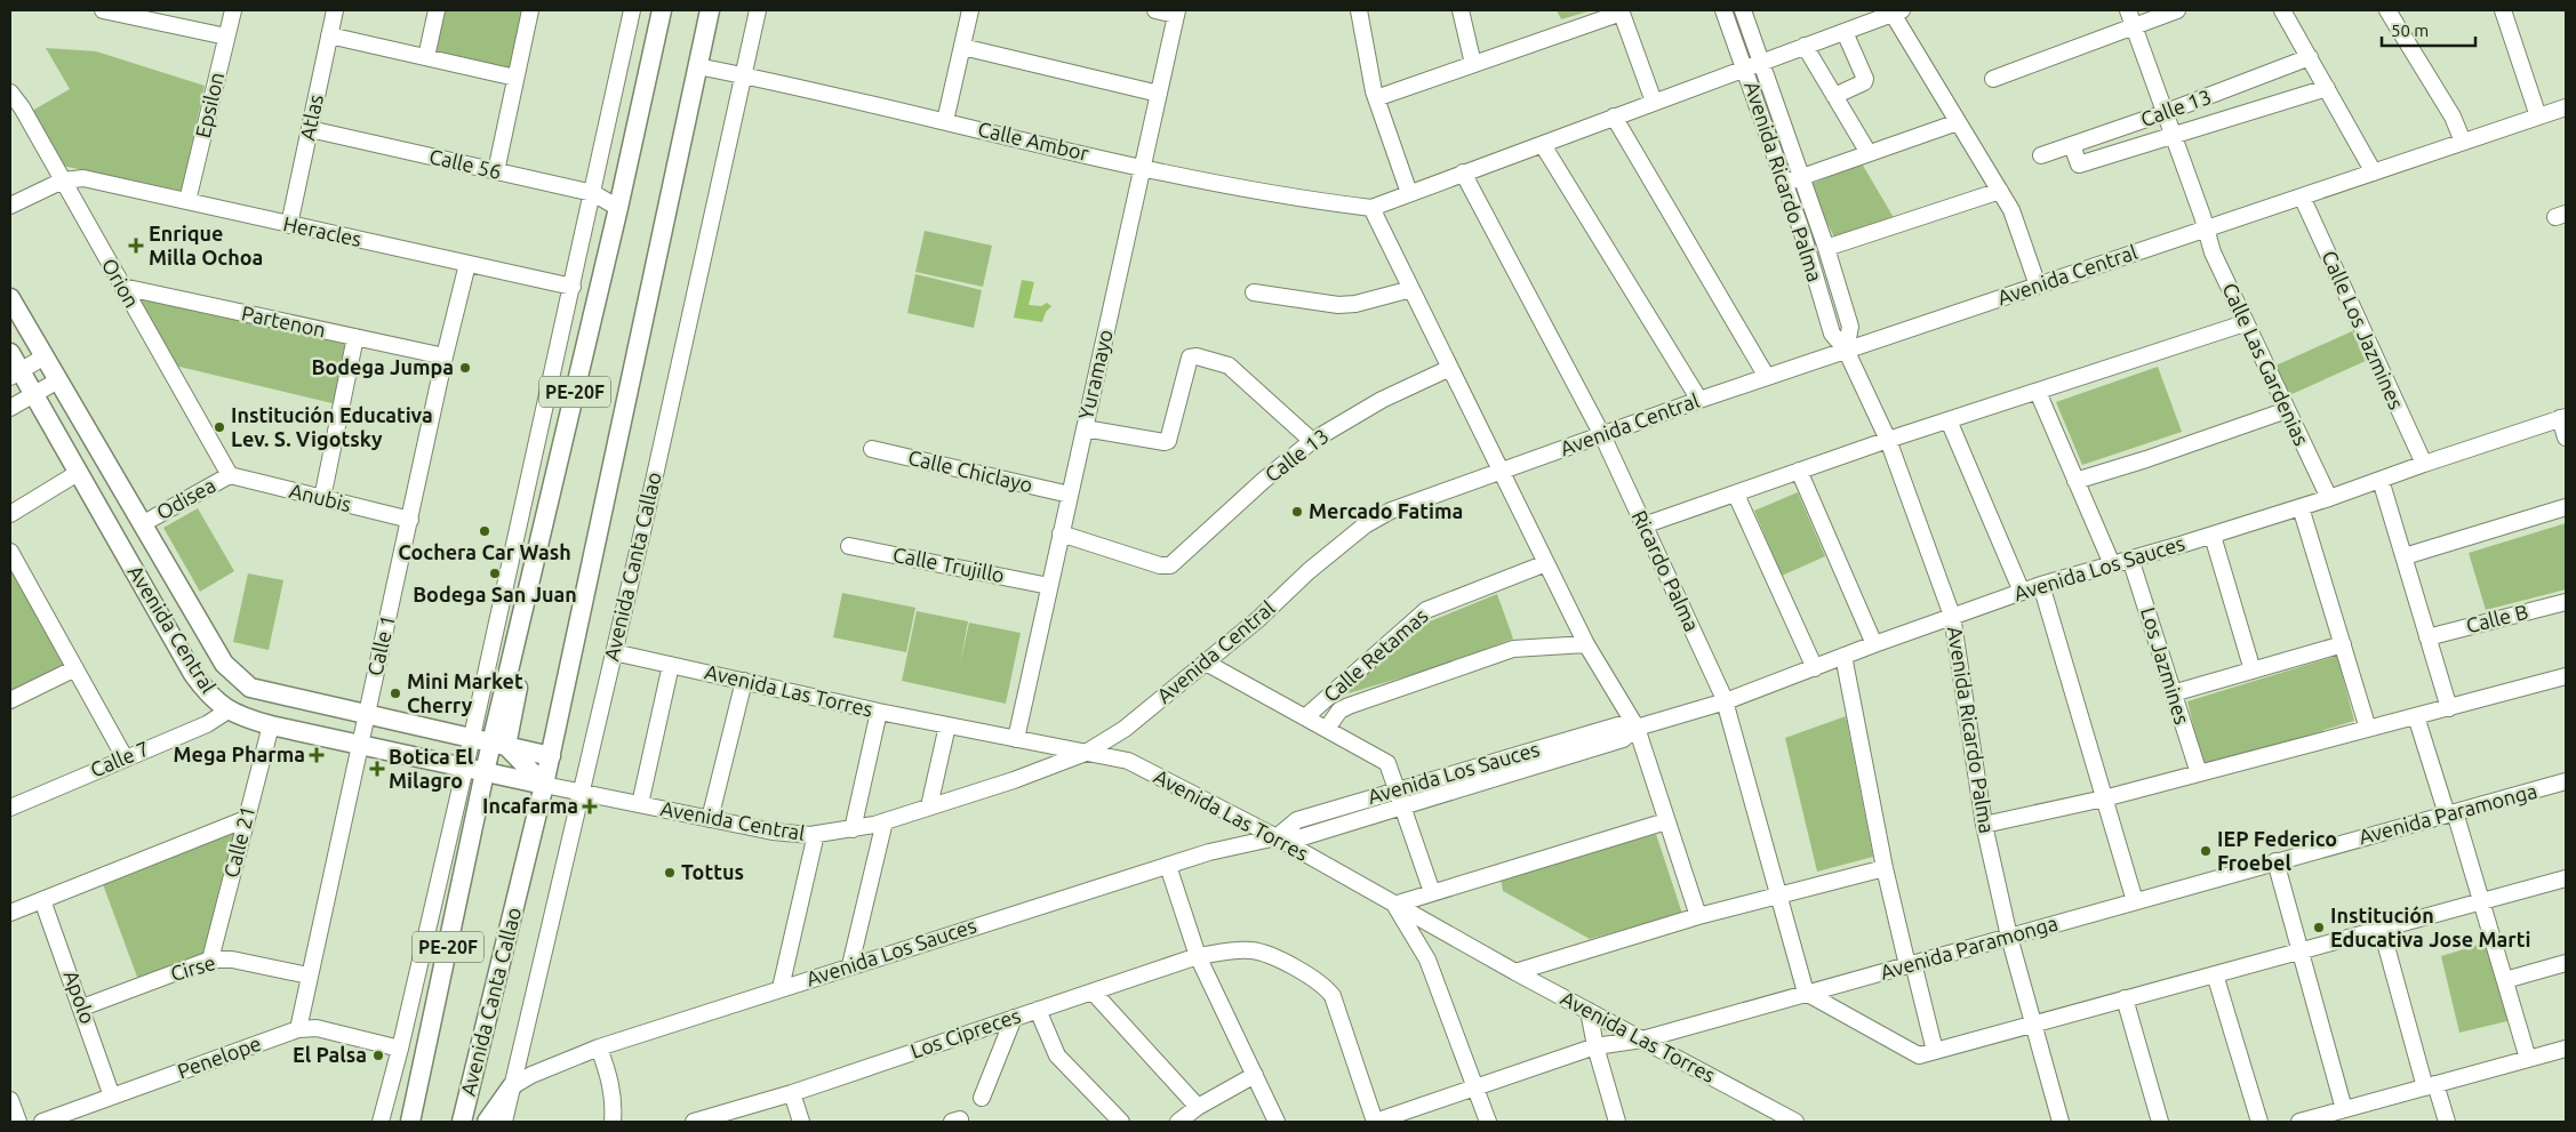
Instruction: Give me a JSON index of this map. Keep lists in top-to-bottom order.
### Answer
{
  "streets": {
    "main road": ["Avenida Central", "PE-20F", "Avenida Canta Callao"],
    "street": [
      "Epsilon",
      "Calle 13",
      "Atlas",
      "Calle Ambor",
      "Calle 56",
      "Avenida Ricardo Palma",
      "Heracles",
      "Orion",
      "Partenon",
      "Calle Los Jazmines",
      "Calle Las Gardenias",
      "Yuramayo",
      "Calle Chiclayo",
      "Anubis",
      "Odisea",
      "Calle Trujillo",
      "Avenida Los Sauces",
      "Ricardo Palma",
      "Calle B",
      "Calle 1",
      "Calle Retamas",
      "Los Jazmines",
      "Avenida Las Torres",
      "Calle 7",
      "Avenida Paramonga",
      "Calle 21",
      "Cirse",
      "Apolo",
      "Los Cipreces",
      "Penelope"
    ]
  },
  "crossings": [
    ["Epsilon", "Heracles"],
    ["Calle 13", "Calle Las Gardenias"],
    ["Calle 13", "Yuramayo"],
    ["Atlas", "Calle 56"],
    ["Atlas", "Heracles"],
    ["Calle Ambor", "Yuramayo"],
    ["Calle Ambor", "Avenida Canta Callao"],
    ["Calle 56", "PE-20F"],
    ["Avenida Ricardo Palma", "Avenida Central"],
    ["Avenida Ricardo Palma", "Avenida Los Sauces"],
    ["Avenida Ricardo Palma", "Avenida Paramonga"],
    ["Heracles", "Orion"],
    ["Heracles", "Calle 1"],
    ["Avenida Central", "Calle Los Jazmines"],
    ["Avenida Central", "Calle Las Gardenias"],
    ["Avenida Central", "PE-20F"],
    ["Avenida Central", "Odisea"],
    ["Avenida Central", "Avenida Canta Callao"],
    ["Avenida Central", "Ricardo Palma"],
    ["Avenida Central", "Calle 1"],
    ["Avenida Central", "Avenida Las Torres"],
    ["Avenida Central", "Calle 7"],
    ["Avenida Central", "Calle 21"],
    ["Orion", "Partenon"],
    ["Orion", "Anubis"],
    ["Orion", "Odisea"],
    ["Partenon", "Calle 1"],
    ["Calle Los Jazmines", "Avenida Los Sauces"],
    ["Calle Las Gardenias", "Avenida Los Sauces"],
    ["Yuramayo", "Calle Chiclayo"],
    ["Yuramayo", "Calle Trujillo"],
    ["Yuramayo", "Avenida Las Torres"],
    ["Anubis", "Odisea"],
    ["Anubis", "Calle 1"],
    ["Avenida Canta Callao", "Avenida Los Sauces"],
    ["Avenida Canta Callao", "Avenida Las Torres"],
    ["Avenida Los Sauces", "Ricardo Palma"],
    ["Avenida Los Sauces", "Los Jazmines"],
    ["Avenida Los Sauces", "Avenida Las Torres"],
    ["Ricardo Palma", "Avenida Paramonga"],
    ["Calle 1", "Cirse"],
    ["Calle 1", "Penelope"],
    ["Avenida Las Torres", "Avenida Paramonga"],
    ["Avenida Paramonga", "Los Cipreces"],
    ["Calle 21", "Cirse"],
    ["Cirse", "Apolo"],
    ["Apolo", "Penelope"]
  ],
  "places": {
    "health": [
      "Enrique Milla Ochoa",
      "Mega Pharma",
      "Botica El Milagro",
      "Incafarma"
    ],
    "other": [
      "Bodega Jumpa",
      "Institución Educativa Lev. S. Vigotsky",
      "Mercado Fatima",
      "Cochera Car Wash",
      "Bodega San Juan",
      "Mini Market Cherry",
      "IEP Federico Froebel",
      "Tottus",
      "Institución Educativa Jose Marti",
      "El Palsa"
    ]
  },
  "scale_bar": "50 m"
}
